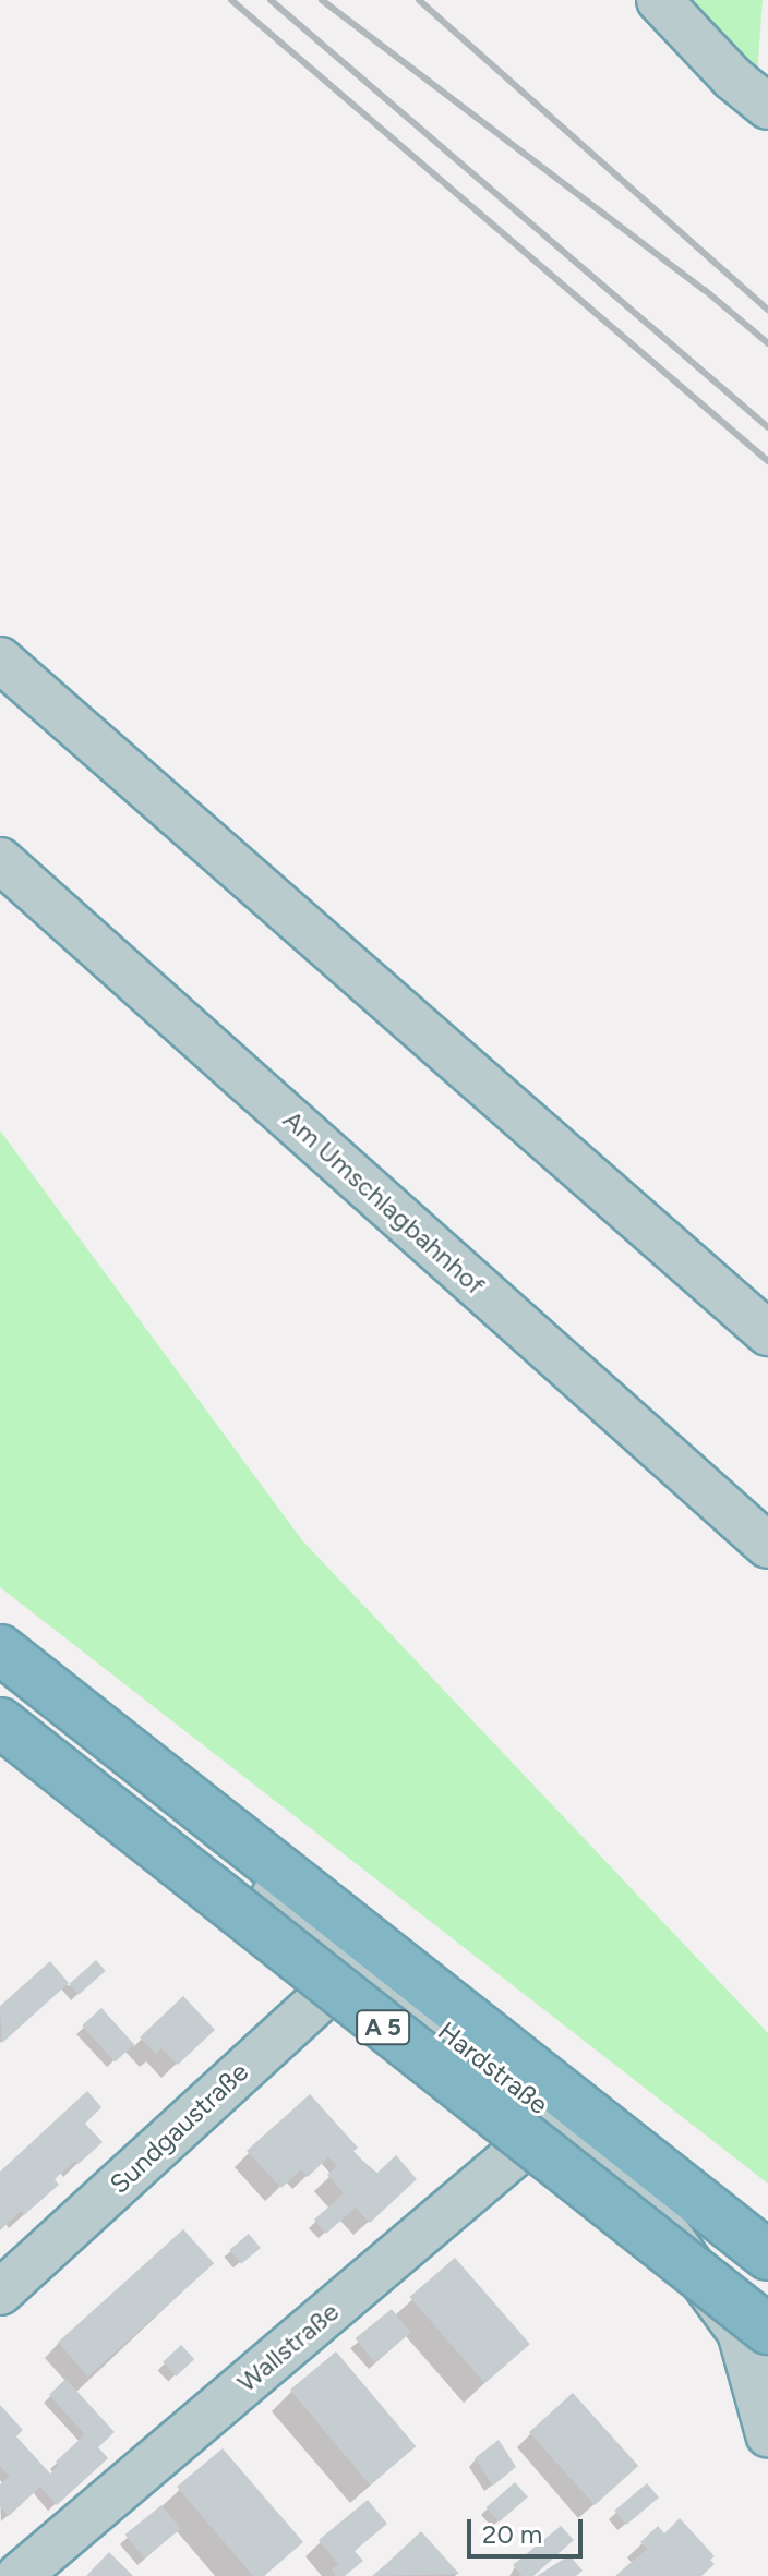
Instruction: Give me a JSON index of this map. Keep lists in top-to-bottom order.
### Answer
{
  "streets": {
    "highway": ["A 5"],
    "street": [
      "Am Umschlagbahnhof",
      "Hardstraße",
      "Sundgaustraße",
      "Wallstraße"
    ]
  },
  "crossings": [
    ["Hardstraße", "Sundgaustraße"],
    ["Hardstraße", "Wallstraße"]
  ],
  "scale_bar": "20 m"
}
